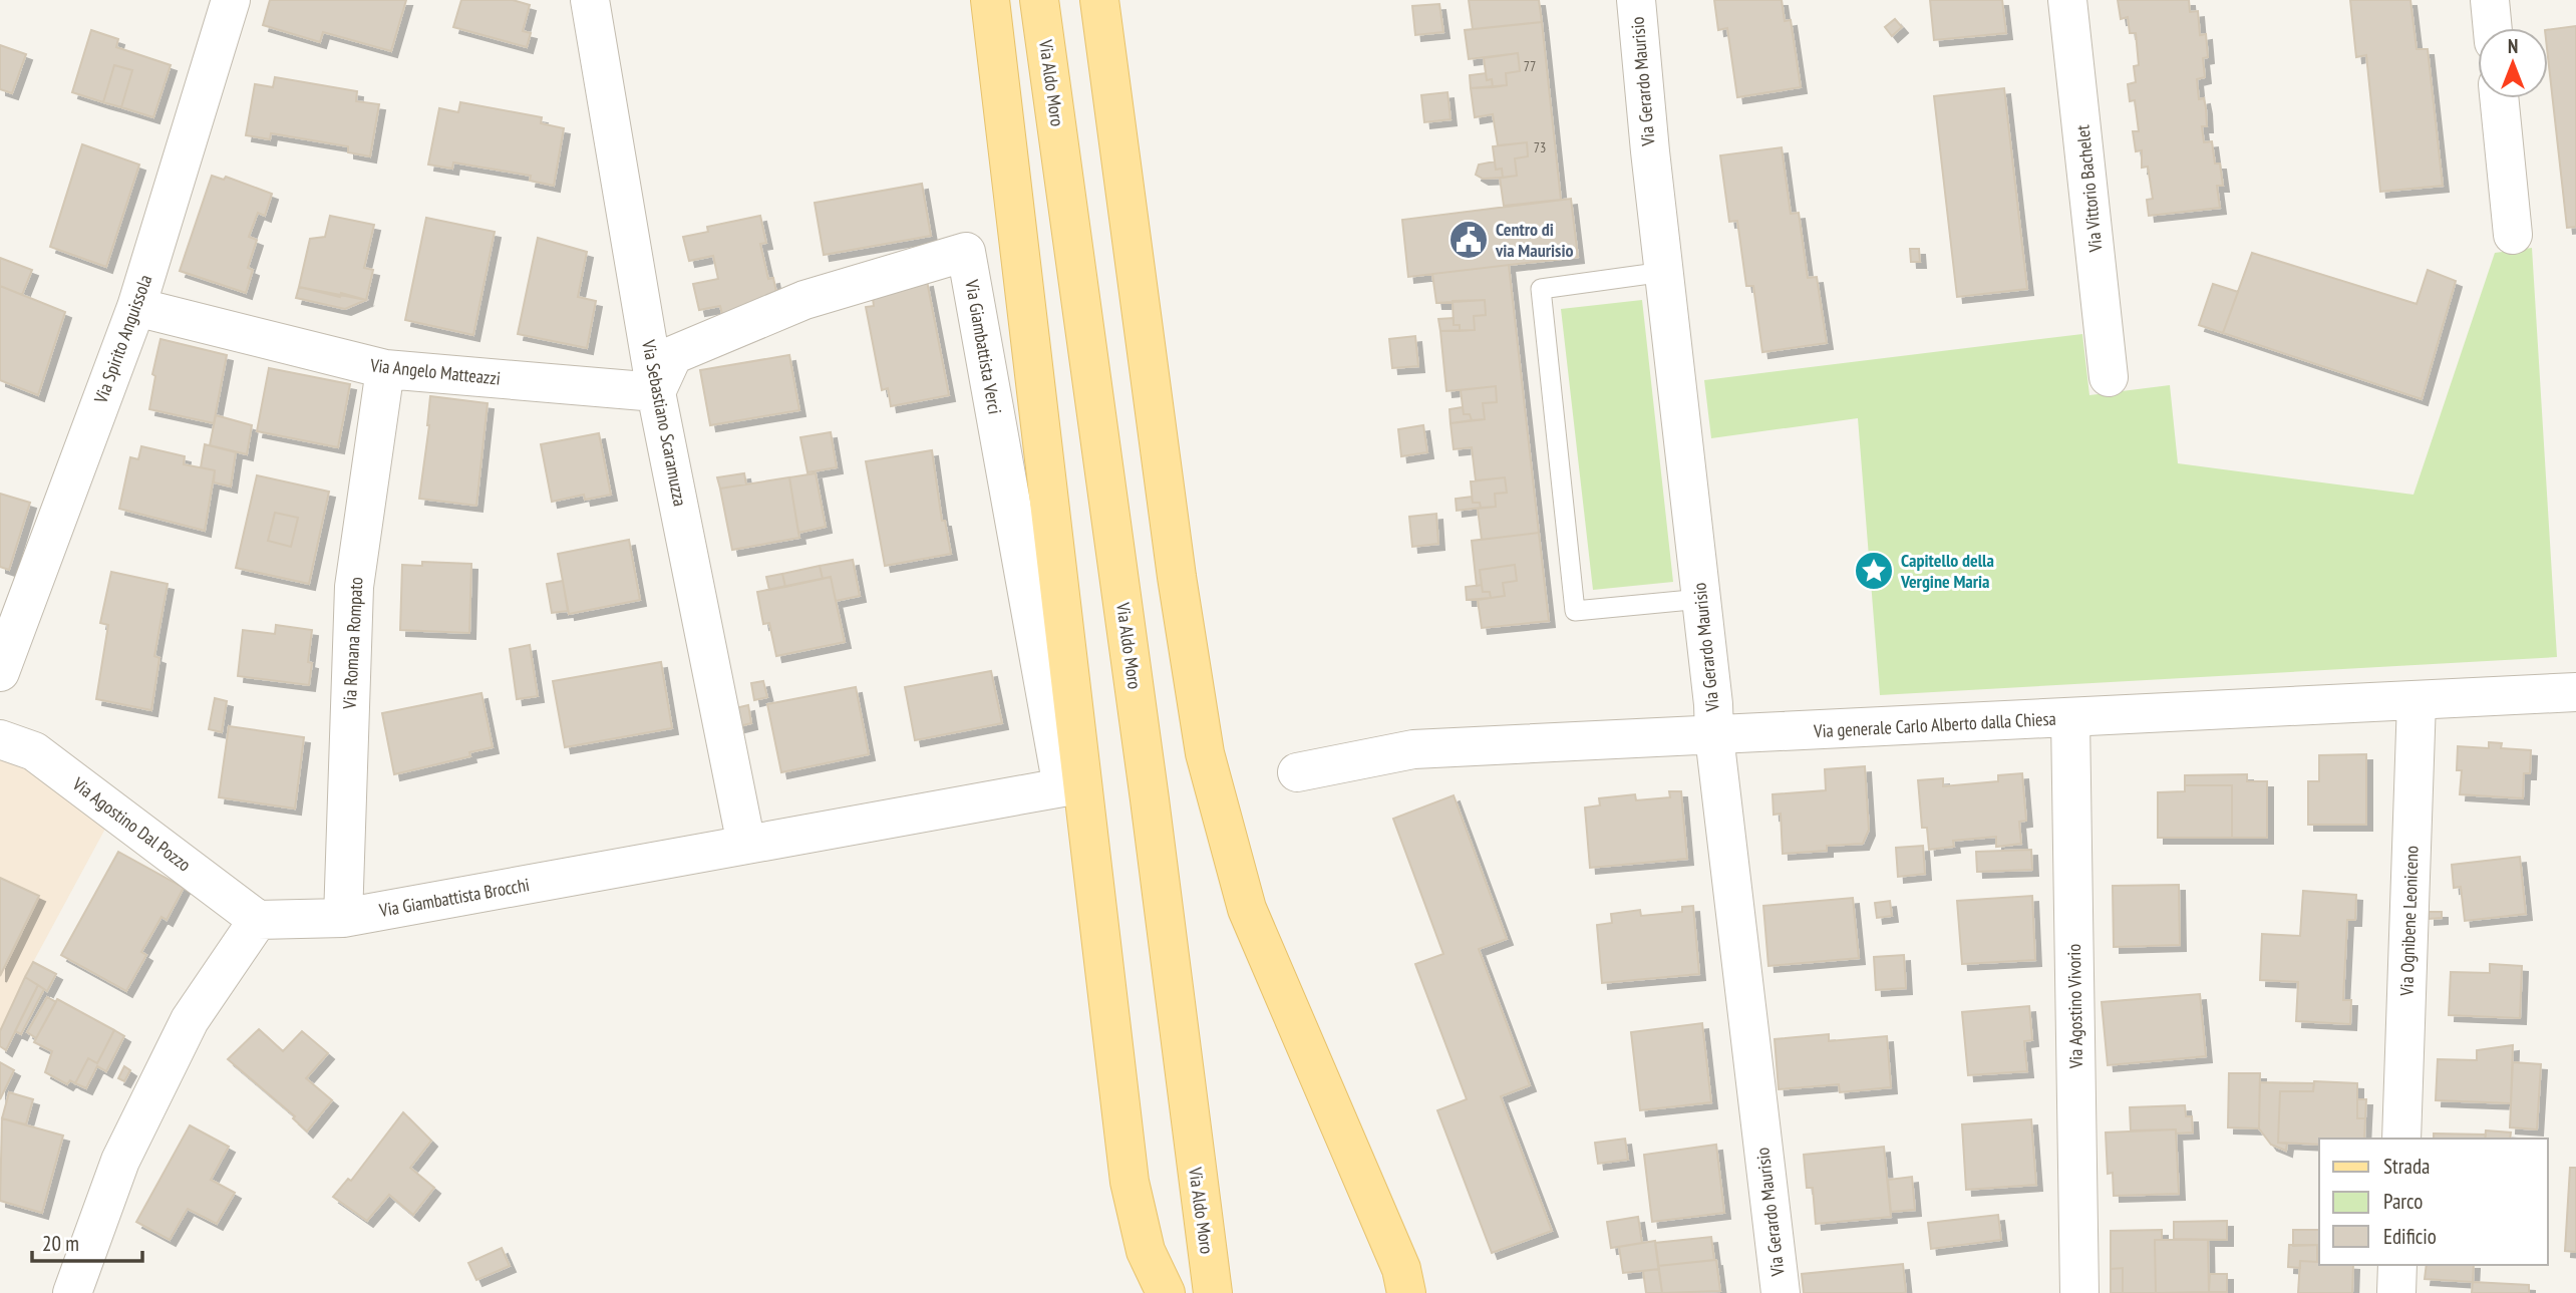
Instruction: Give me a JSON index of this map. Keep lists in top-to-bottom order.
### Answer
{
  "streets": {
    "main road": ["Via Aldo Moro"],
    "street": [
      "Via Gerardo Maurisio",
      "Via Vittorio Bachelet",
      "Via Spirito Anguissola",
      "Via Giambattista Verci",
      "Via Angelo Matteazzi",
      "Via Sebastiano Scaramuzza",
      "Via Romana Rompato",
      "Via generale Carlo Alberto dalla Chiesa",
      "Via Agostino Dal Pozzo",
      "Via Giambattista Brocchi",
      "Via Ognibene Leoniceno",
      "Via Agostino Vivorio"
    ]
  },
  "crossings": [
    ["Via Gerardo Maurisio", "Via generale Carlo Alberto dalla Chiesa"],
    ["Via Spirito Anguissola", "Via Angelo Matteazzi"],
    ["Via Giambattista Verci", "Via Angelo Matteazzi"],
    ["Via Giambattista Verci", "Via Sebastiano Scaramuzza"],
    ["Via Giambattista Verci", "Via Giambattista Brocchi"],
    ["Via Angelo Matteazzi", "Via Sebastiano Scaramuzza"],
    ["Via Angelo Matteazzi", "Via Romana Rompato"],
    ["Via Sebastiano Scaramuzza", "Via Giambattista Brocchi"],
    ["Via Romana Rompato", "Via Giambattista Brocchi"],
    ["Via generale Carlo Alberto dalla Chiesa", "Via Ognibene Leoniceno"],
    ["Via generale Carlo Alberto dalla Chiesa", "Via Agostino Vivorio"],
    ["Via Agostino Dal Pozzo", "Via Giambattista Brocchi"]
  ],
  "places": {
    "public building": ["Centro di via Maurisio"],
    "place": ["Capitello della Vergine Maria"]
  },
  "house_numbers": ["77", "73"],
  "legend": ["Strada", "Parco", "Edificio"],
  "scale_bar": "20 m",
  "north": "top"
}
